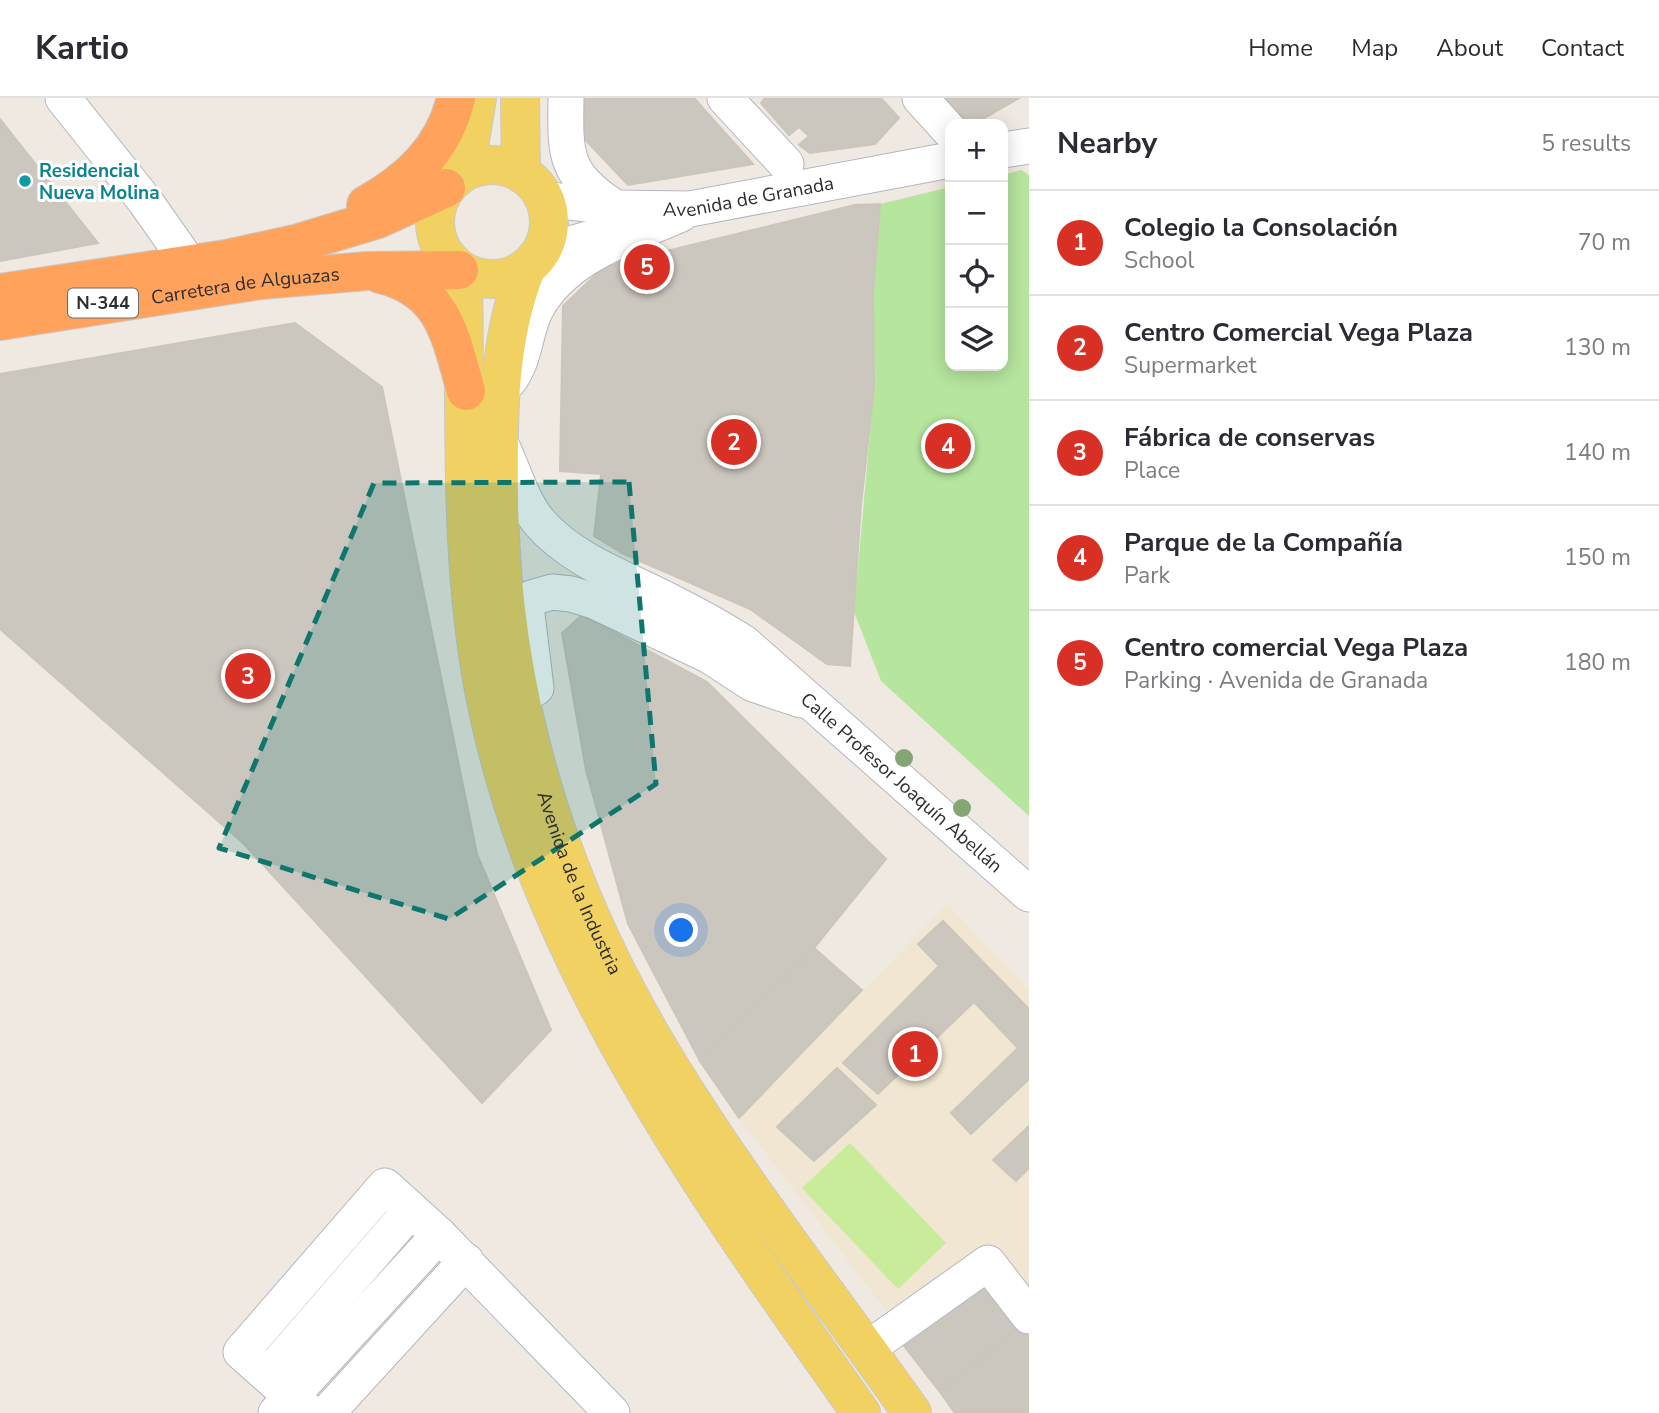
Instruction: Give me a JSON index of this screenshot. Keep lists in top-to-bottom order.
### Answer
{
  "streets": {
    "highway": ["Carretera de Alguazas", "N-344"],
    "main road": ["Avenida de la Industria"],
    "street": ["Avenida de Granada", "Calle Profesor Joaquín Abellán"]
  },
  "crossings": [
    ["Avenida de Granada", "Carretera de Alguazas"],
    ["Avenida de Granada", "Avenida de la Industria"],
    ["Carretera de Alguazas", "N-344"],
    ["Carretera de Alguazas", "Avenida de la Industria"],
    ["N-344", "Avenida de la Industria"]
  ],
  "places": ["Residencial Nueva Molina"],
  "page": {
    "header": "Kartio",
    "nav": [
      "Home",
      "Map",
      "About",
      "Contact"
    ],
    "heading": ["Nearby", "5 results"],
    "map_buttons": ["+", "−"],
    "list": [
      {
        "mark": "1",
        "name": "Colegio la Consolación",
        "note": "School",
        "value": "70 m"
      },
      {
        "mark": "2",
        "name": "Centro Comercial Vega Plaza",
        "note": "Supermarket",
        "value": "130 m"
      },
      {
        "mark": "3",
        "name": "Fábrica de conservas",
        "note": "Place",
        "value": "140 m"
      },
      {
        "mark": "4",
        "name": "Parque de la Compañía",
        "note": "Park",
        "value": "150 m"
      },
      {
        "mark": "5",
        "name": "Centro comercial Vega Plaza",
        "note": "Parking · Avenida de Granada",
        "value": "180 m"
      }
    ],
    "pins": [
      "5",
      "2",
      "4",
      "3",
      "1"
    ]
  }
}
